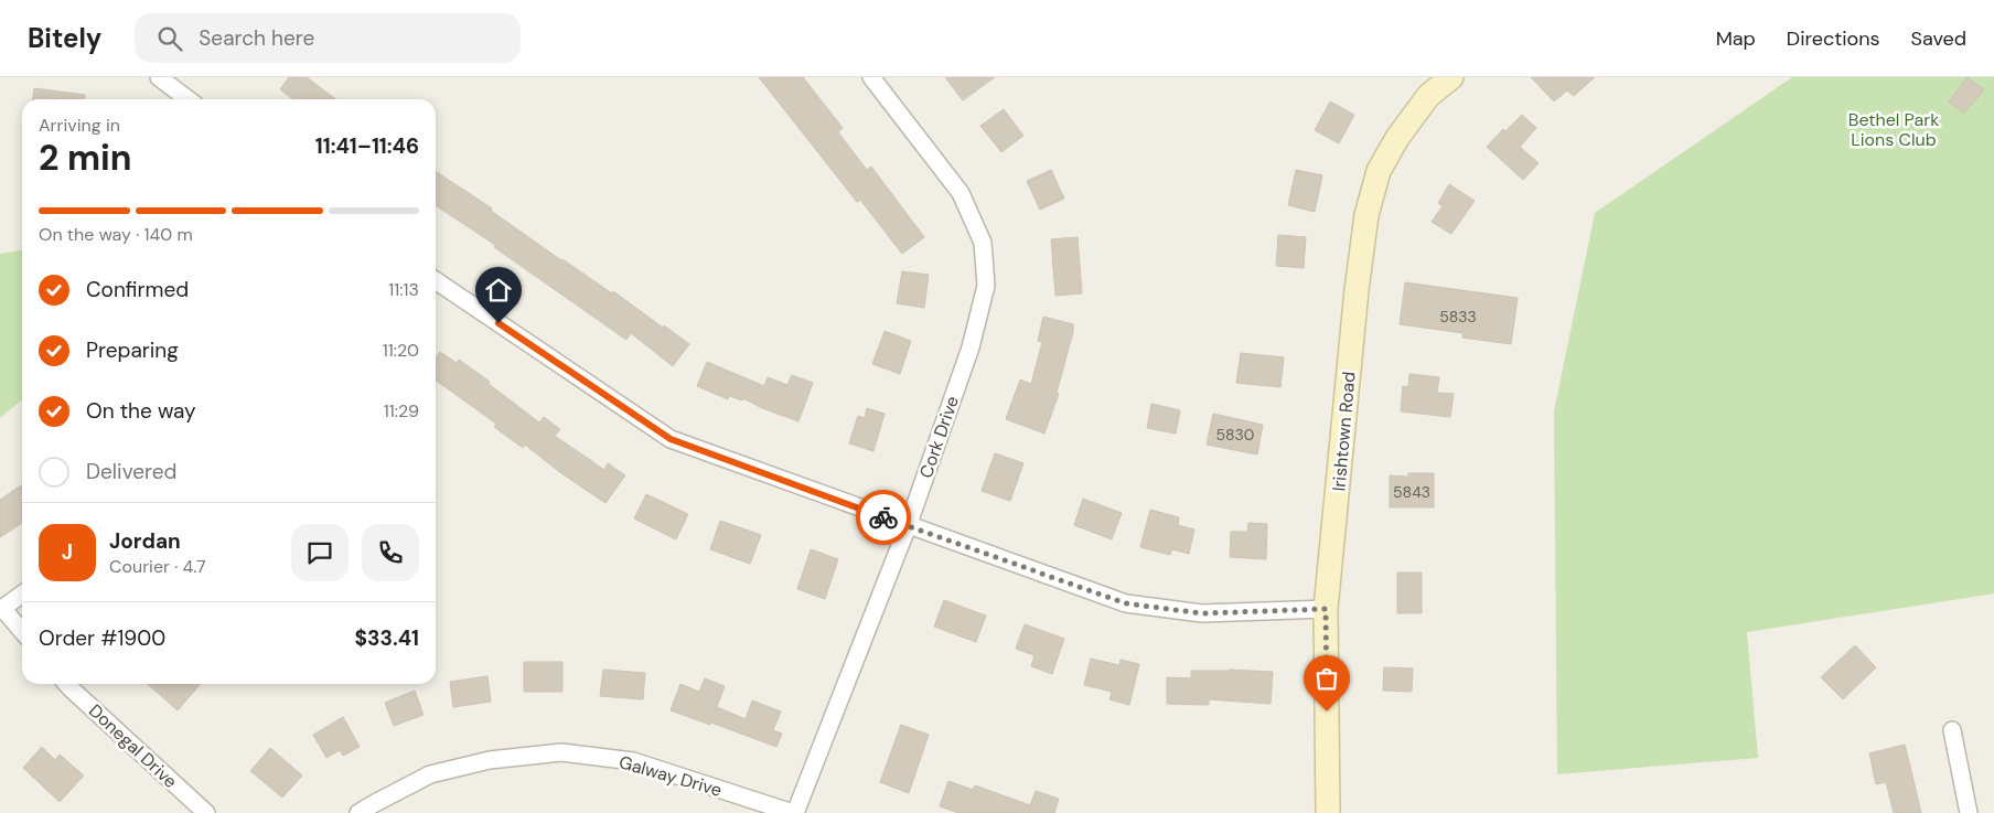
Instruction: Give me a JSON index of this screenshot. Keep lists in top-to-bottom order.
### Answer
{
  "streets": {
    "street": [
      "Irishtown Road",
      "Cork Drive",
      "Donegal Drive",
      "Galway Drive"
    ]
  },
  "crossings": [
    ["Cork Drive", "Galway Drive"]
  ],
  "parks": ["Bethel Park Lions Club"],
  "house_numbers": ["5833", "5830", "5843"],
  "page": {
    "header": "Bitely",
    "search": "Search here",
    "nav": ["Map", "Directions", "Saved"],
    "heading": ["2 min", "Arriving in", "11:41–11:46"],
    "panel": [
      "Jordan",
      "Courier · 4.7",
      "Order #1900",
      "$33.41"
    ],
    "bar": "On the way · 140 m",
    "list": [
      ["Confirmed", "11:13"],
      ["Preparing", "11:20"],
      ["On the way", "11:29"],
      "Delivered"
    ],
    "round": "J"
  }
}
